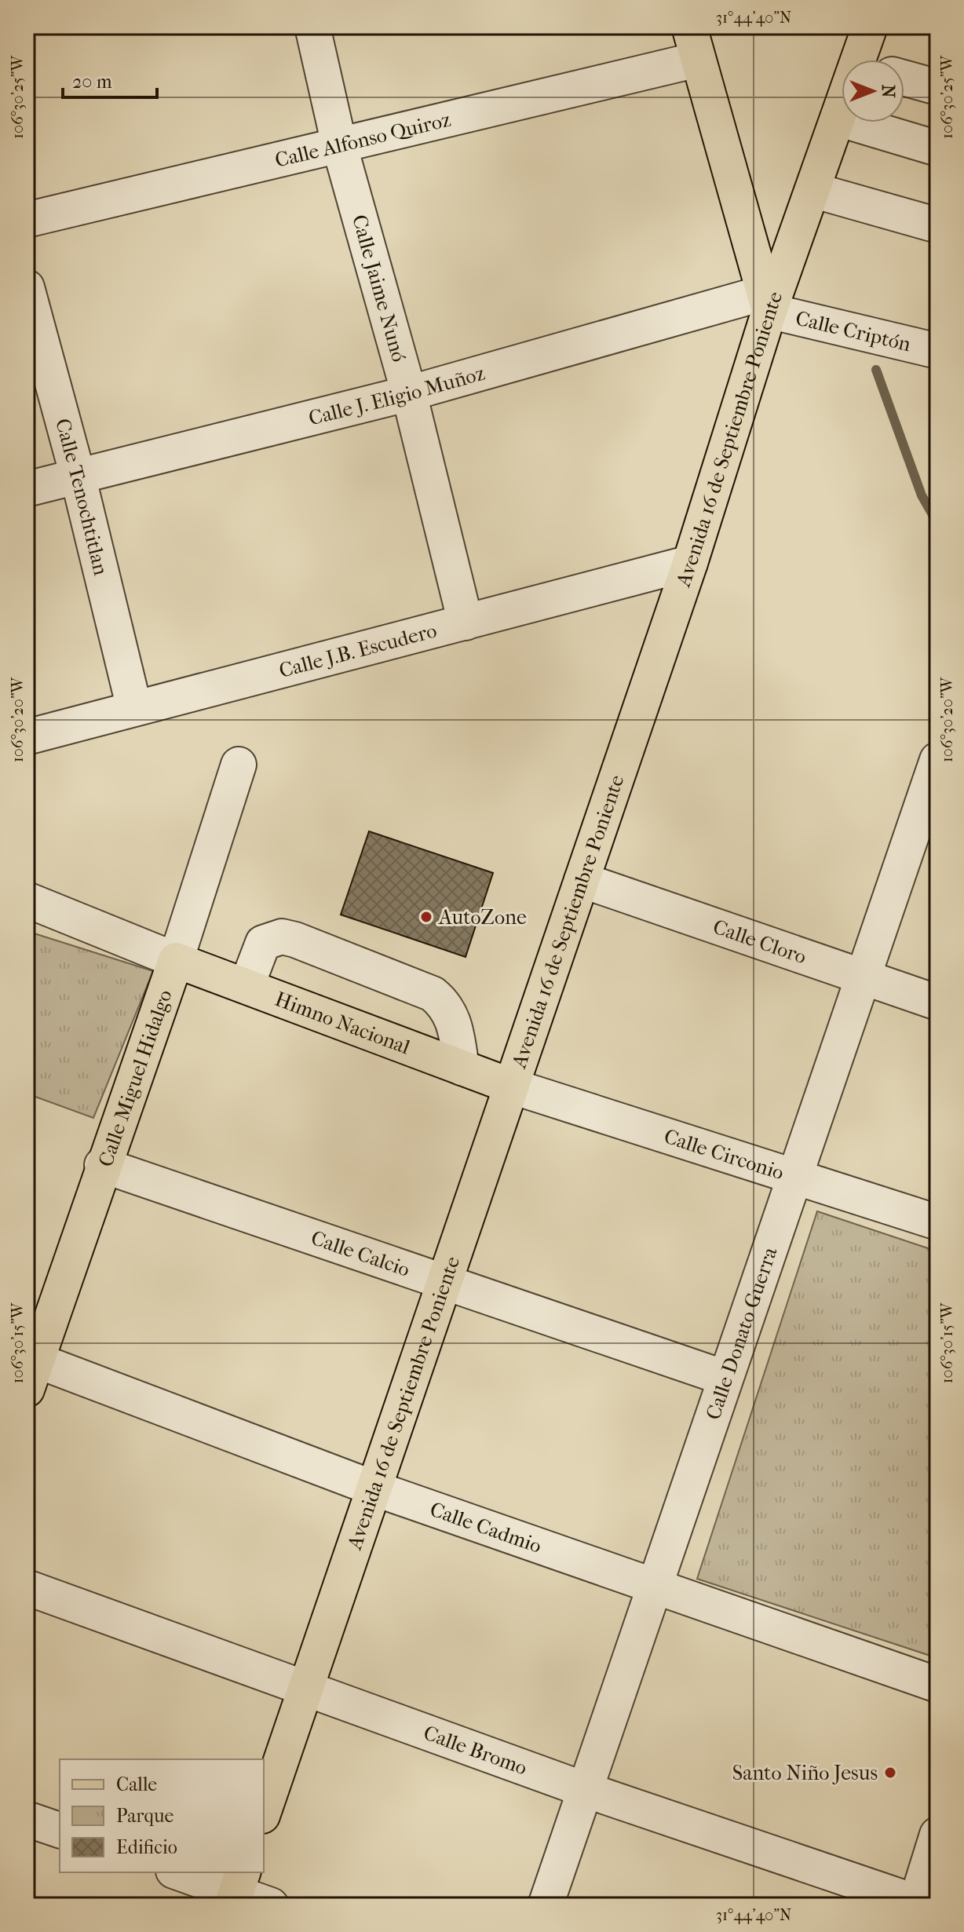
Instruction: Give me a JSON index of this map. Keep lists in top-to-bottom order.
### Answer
{
  "streets": {
    "main road": ["Avenida 16 de Septiembre Poniente", "Himno Nacional", "Calle Miguel Hidalgo"],
    "street": [
      "Calle Alfonso Quiroz",
      "Calle Jaime Nunó",
      "Calle Criptón",
      "Calle J. Eligio Muñoz",
      "Calle Tenochtitlan",
      "Calle J.B. Escudero",
      "Calle Cloro",
      "Calle Circonio",
      "Calle Calcio",
      "Calle Donato Guerra",
      "Calle Cadmio",
      "Calle Bromo"
    ]
  },
  "crossings": [
    ["Calle Alfonso Quiroz", "Calle Jaime Nunó"],
    ["Calle Jaime Nunó", "Calle J. Eligio Muñoz"],
    ["Calle Jaime Nunó", "Calle J.B. Escudero"],
    ["Calle Criptón", "Calle J. Eligio Muñoz"],
    ["Calle Criptón", "Avenida 16 de Septiembre Poniente"],
    ["Calle J. Eligio Muñoz", "Avenida 16 de Septiembre Poniente"],
    ["Calle J. Eligio Muñoz", "Calle Tenochtitlan"],
    ["Avenida 16 de Septiembre Poniente", "Calle J.B. Escudero"],
    ["Avenida 16 de Septiembre Poniente", "Calle Cloro"],
    ["Avenida 16 de Septiembre Poniente", "Himno Nacional"],
    ["Avenida 16 de Septiembre Poniente", "Calle Circonio"],
    ["Avenida 16 de Septiembre Poniente", "Calle Calcio"],
    ["Avenida 16 de Septiembre Poniente", "Calle Cadmio"],
    ["Avenida 16 de Septiembre Poniente", "Calle Bromo"],
    ["Calle Tenochtitlan", "Calle J.B. Escudero"],
    ["Calle Cloro", "Calle Donato Guerra"],
    ["Himno Nacional", "Calle Miguel Hidalgo"],
    ["Himno Nacional", "Calle Circonio"],
    ["Calle Miguel Hidalgo", "Calle Calcio"],
    ["Calle Miguel Hidalgo", "Calle Cadmio"],
    ["Calle Circonio", "Calle Donato Guerra"],
    ["Calle Calcio", "Calle Donato Guerra"],
    ["Calle Donato Guerra", "Calle Cadmio"],
    ["Calle Donato Guerra", "Calle Bromo"]
  ],
  "places": ["AutoZone", "Santo Niño Jesus"],
  "legend": ["Calle", "Parque", "Edificio"],
  "scale_bar": "20 m",
  "north": "right",
  "coordinates": [
    "31°44'40\"N",
    "106°30'25\"W",
    "106°30'20\"W",
    "106°30'15\"W"
  ]
}
